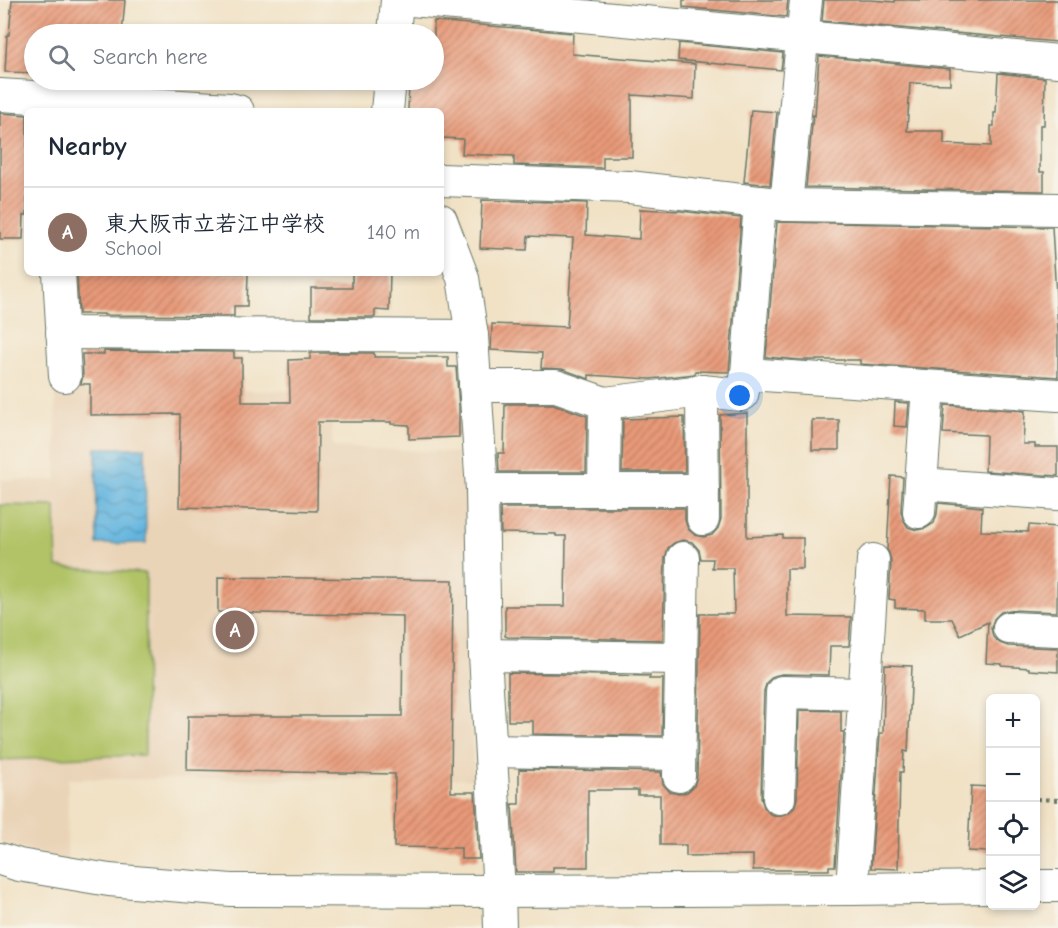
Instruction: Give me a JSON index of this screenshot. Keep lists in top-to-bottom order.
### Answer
{
  "page": {
    "search": "Search here",
    "heading": "Nearby",
    "list": [
      {
        "mark": "A",
        "name": "東大阪市立若江中学校",
        "note": "School",
        "value": "140 m"
      }
    ],
    "pins": "A",
    "map_buttons": ["+", "−"]
  }
}
